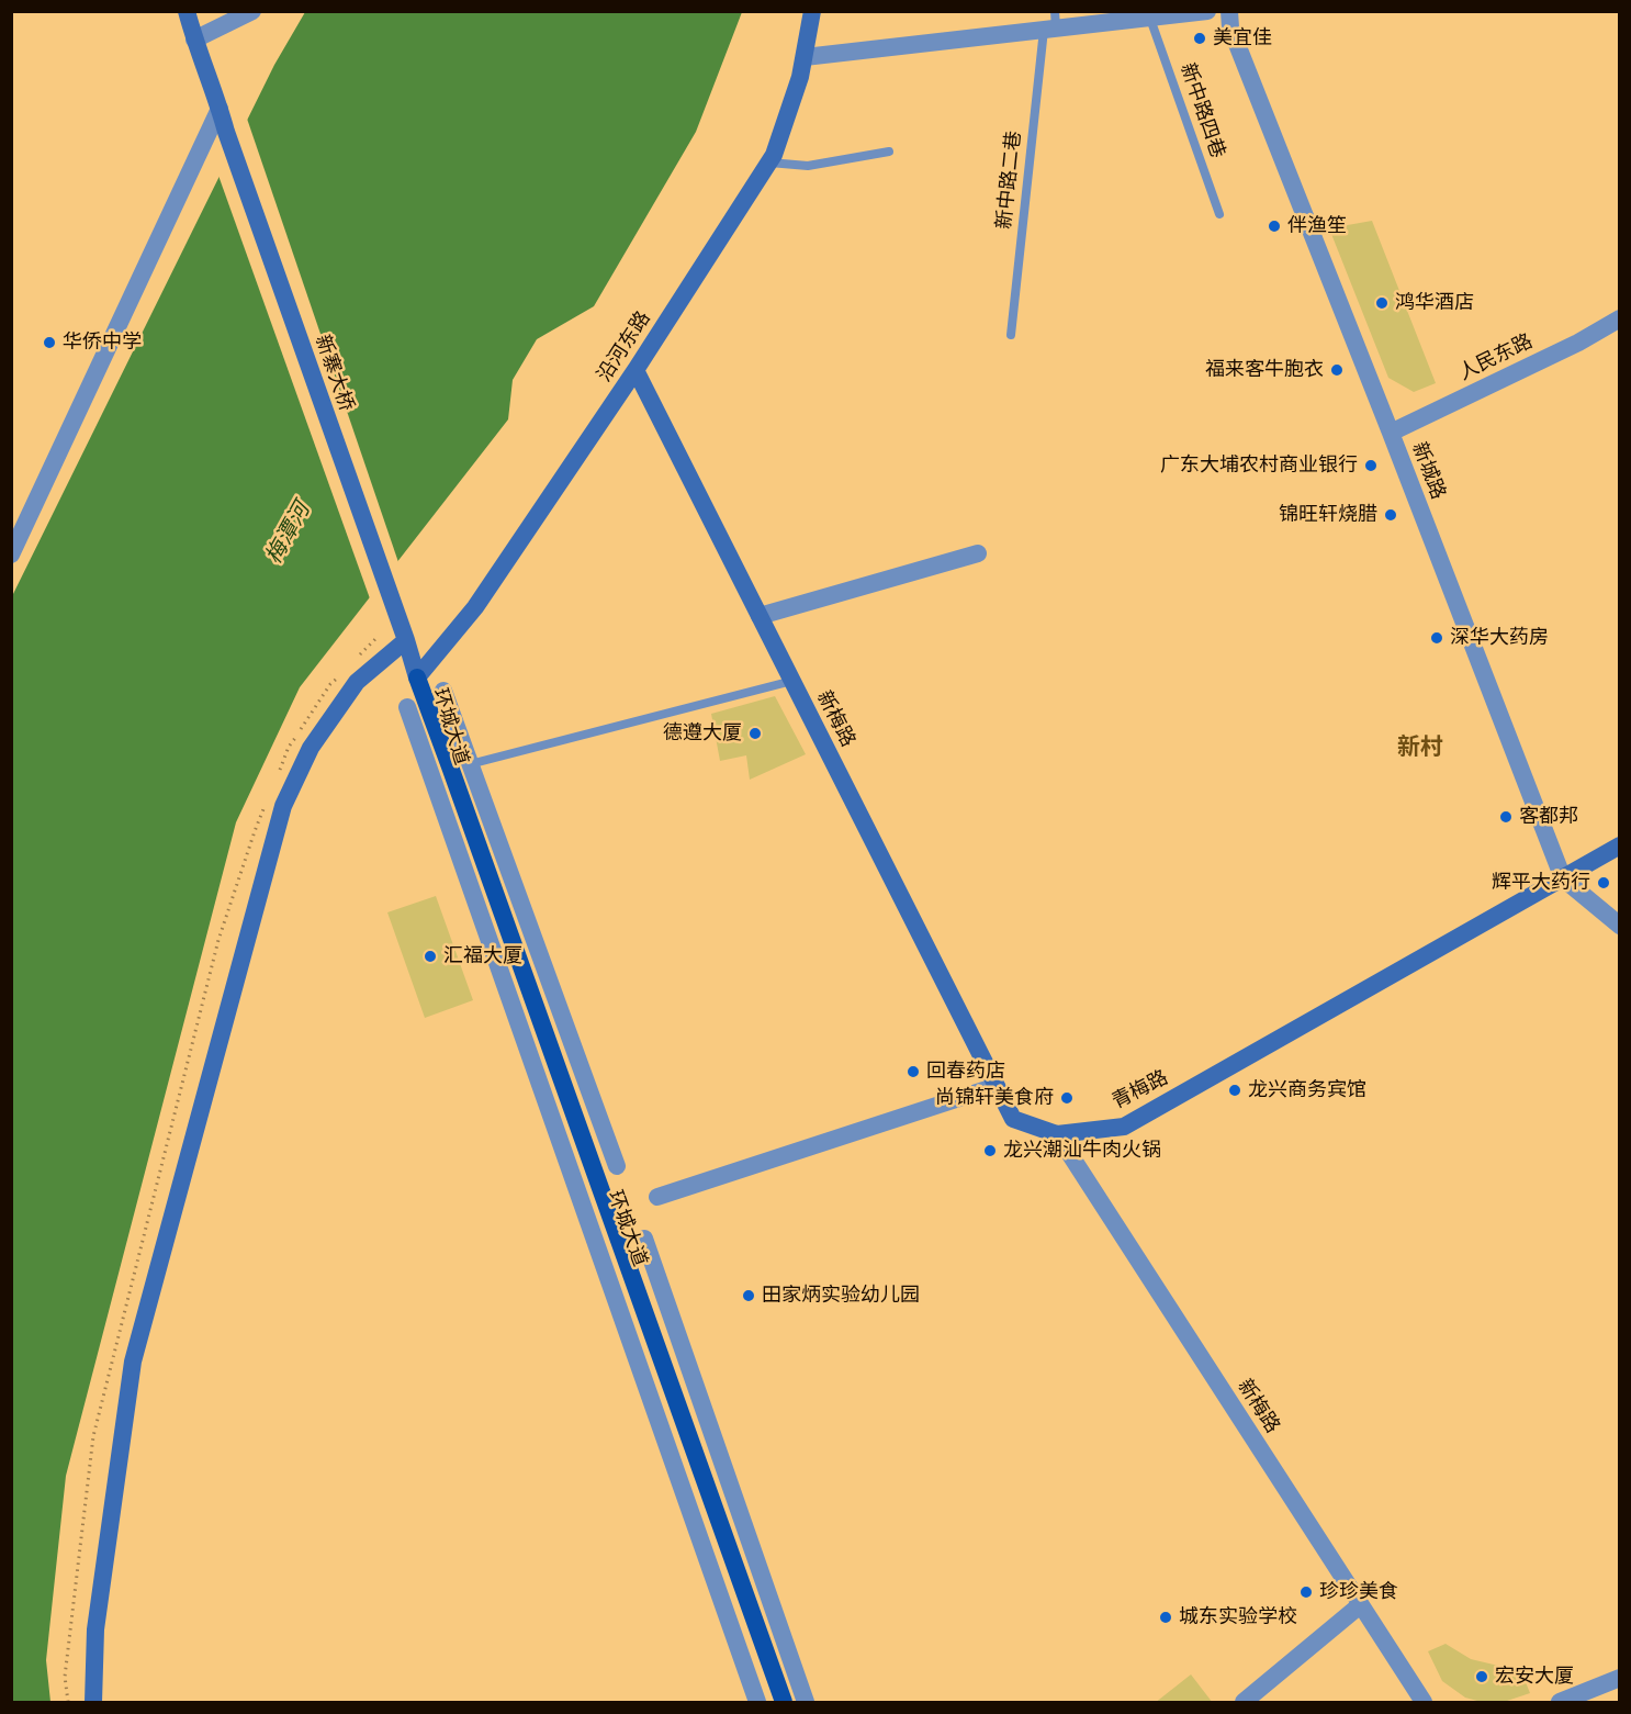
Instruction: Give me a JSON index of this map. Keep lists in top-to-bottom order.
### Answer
{
  "streets": {
    "main road": [
      "沿河东路",
      "新寨大桥",
      "新梅路",
      "环城大道",
      "青梅路"
    ],
    "street": ["人民东路", "新城路"],
    "lane": ["新中路四巷", "新中路二巷"]
  },
  "crossings": [
    ["沿河东路", "新寨大桥"],
    ["沿河东路", "新梅路"],
    ["沿河东路", "环城大道"],
    ["人民东路", "新城路"],
    ["新寨大桥", "环城大道"],
    ["新城路", "青梅路"],
    ["新梅路", "青梅路"]
  ],
  "districts": ["新村"],
  "water": ["梅潭河"],
  "places": [
    "美宜佳",
    "伴渔笙",
    "鸿华酒店",
    "华侨中学",
    "福来客牛胞衣",
    "广东大埔农村商业银行",
    "锦旺轩烧腊",
    "深华大药房",
    "德遵大厦",
    "客都邦",
    "辉平大药行",
    "汇福大厦",
    "回春药店",
    "龙兴商务宾馆",
    "尚锦轩美食府",
    "龙兴潮汕牛肉火锅",
    "田家炳实验幼儿园",
    "珍珍美食",
    "城东实验学校",
    "宏安大厦"
  ]
}
